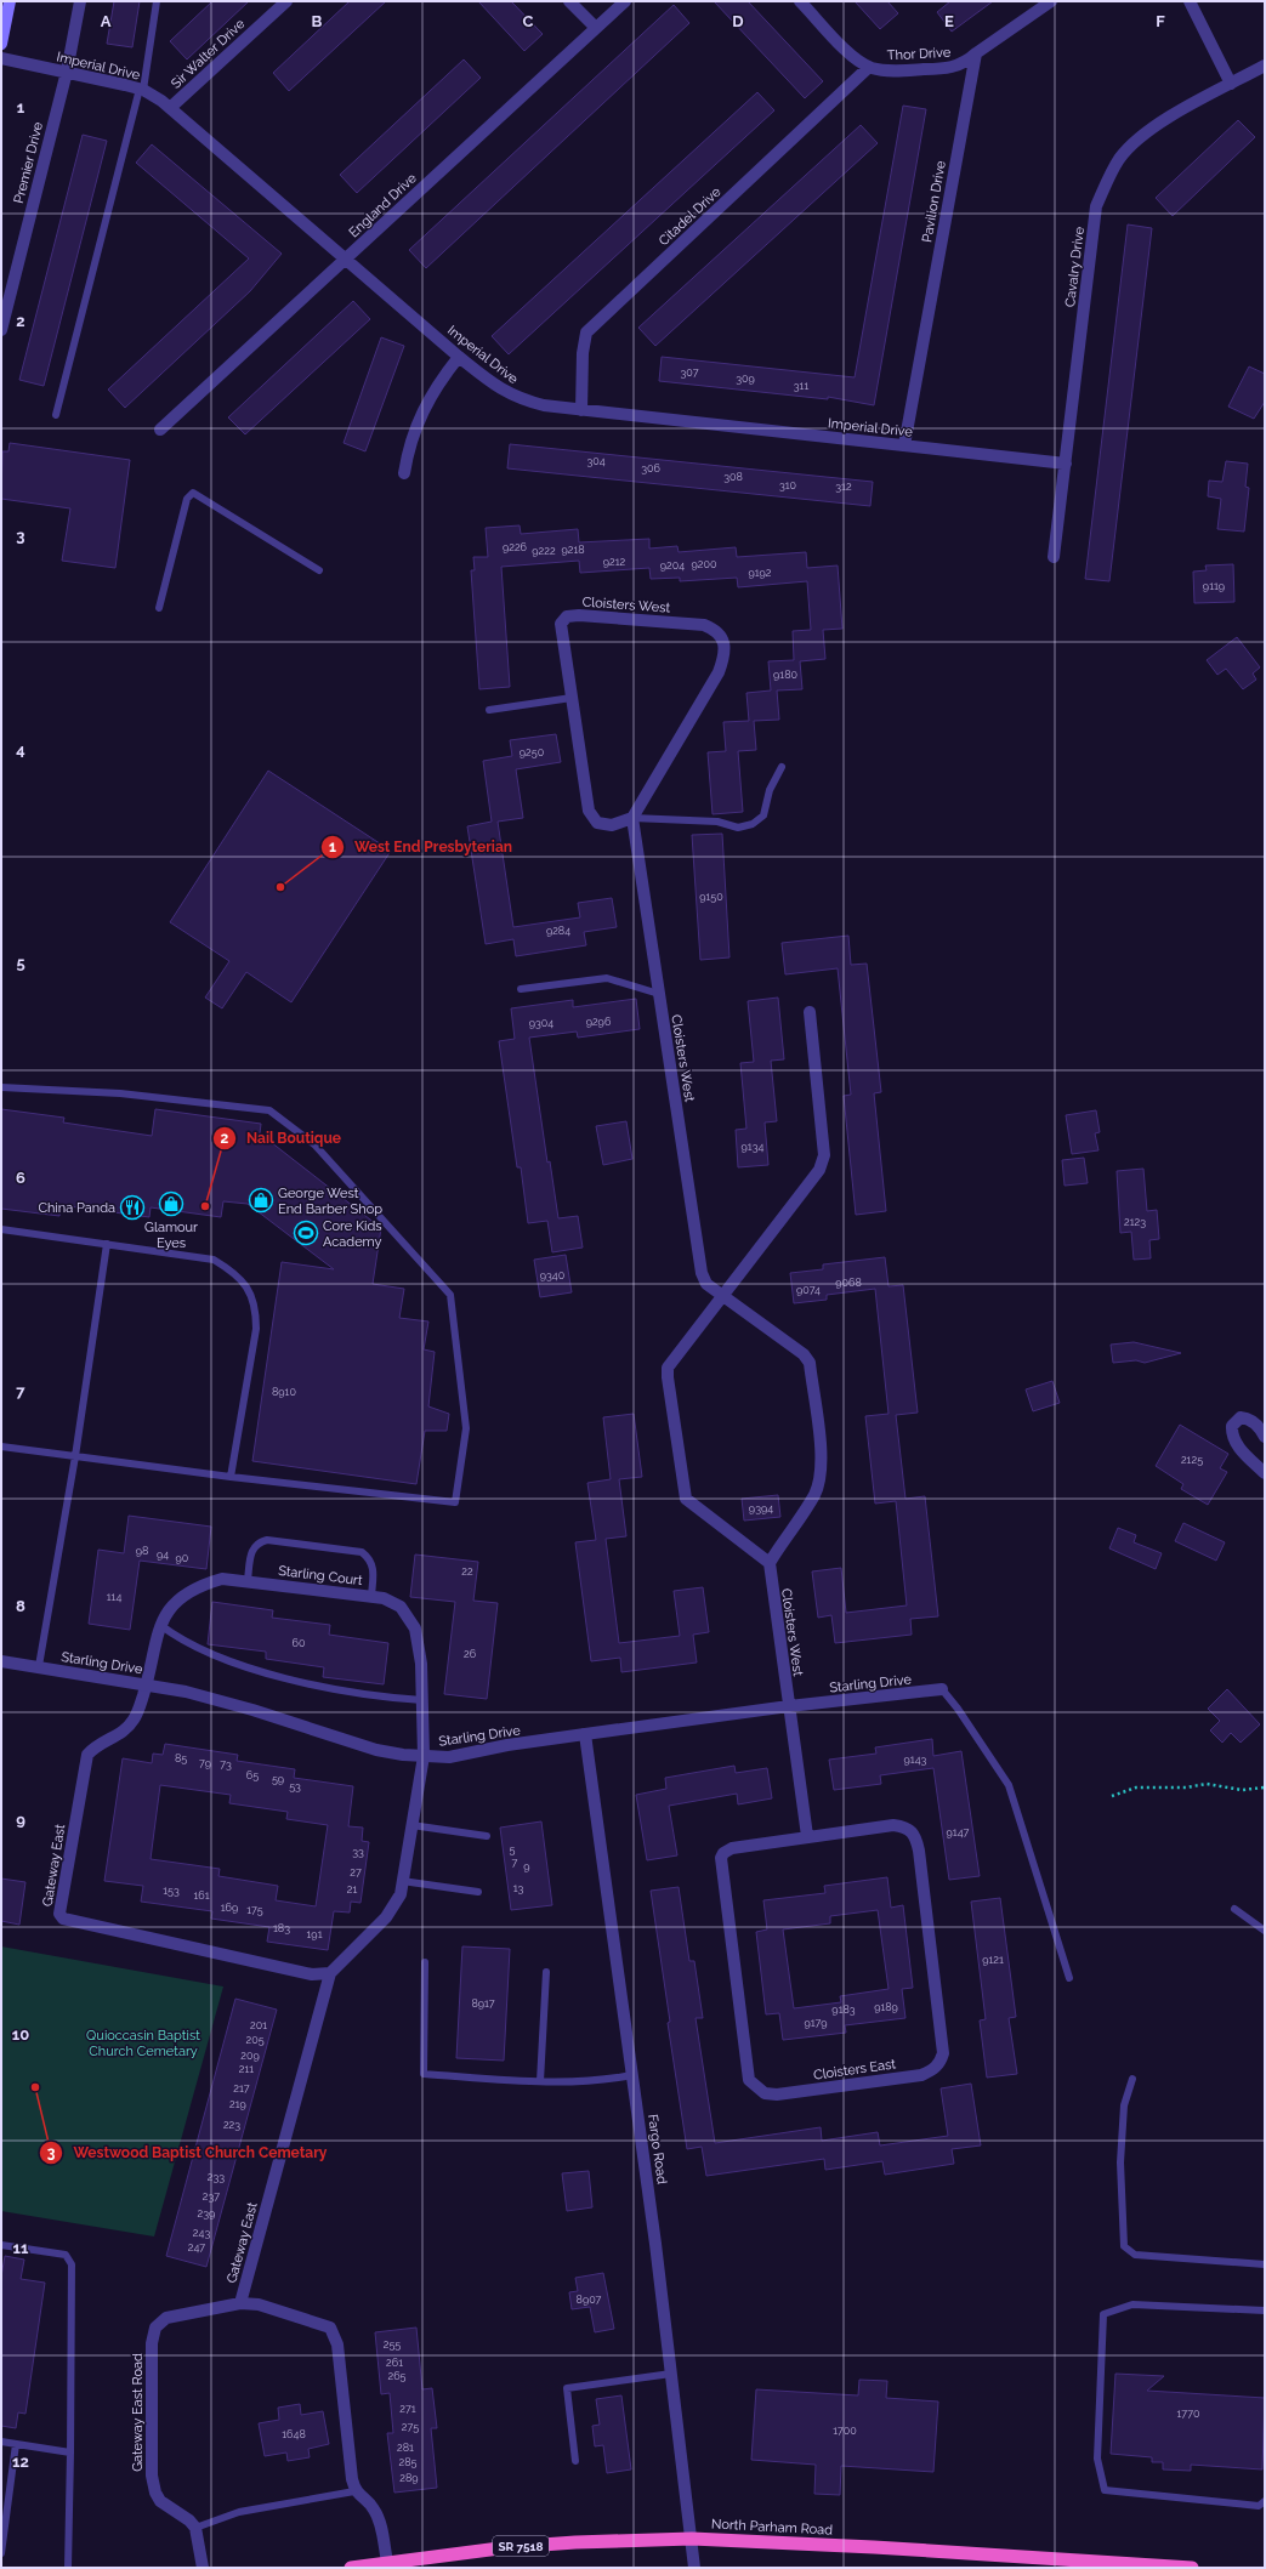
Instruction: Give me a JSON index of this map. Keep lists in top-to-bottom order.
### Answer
{
  "streets": {
    "highway": ["North Parham Road", "SR 7518"],
    "street": [
      "Sir Walter Drive",
      "Thor Drive",
      "Imperial Drive",
      "Premier Drive",
      "Pavilion Drive",
      "England Drive",
      "Citadel Drive",
      "Cavalry Drive",
      "Cloisters West",
      "Starling Court",
      "Starling Drive",
      "Gateway East",
      "Cloisters East",
      "Fargo Road",
      "Gateway East Road"
    ]
  },
  "crossings": [
    ["Sir Walter Drive", "Imperial Drive"],
    ["Thor Drive", "Pavilion Drive"],
    ["Thor Drive", "Citadel Drive"],
    ["Imperial Drive", "Premier Drive"],
    ["Imperial Drive", "Pavilion Drive"],
    ["Imperial Drive", "England Drive"],
    ["Imperial Drive", "Citadel Drive"],
    ["Imperial Drive", "Cavalry Drive"],
    ["Cloisters West", "Starling Drive"],
    ["Starling Court", "Starling Drive"],
    ["Starling Court", "Gateway East"],
    ["Starling Drive", "Gateway East"],
    ["Starling Drive", "Fargo Road"],
    ["Gateway East", "Gateway East Road"],
    ["Fargo Road", "North Parham Road"]
  ],
  "parks": ["Quioccasin Baptist Church Cemetary"],
  "places": {
    "other": ["West End Presbyterian", "Nail Boutique", "Westwood Baptist Church Cemetary"],
    "shop": ["George West End Barber Shop", "Glamour Eyes"],
    "restaurant": ["China Panda"],
    "sports": ["Core Kids Academy"]
  },
  "house_numbers": [
    "307",
    "309",
    "311",
    "304",
    "306",
    "308",
    "310",
    "312",
    "9226",
    "9218",
    "9222",
    "9212",
    "9200",
    "9204",
    "9192",
    "9119",
    "9180",
    "9250",
    "9150",
    "9284",
    "9296",
    "9304",
    "9134",
    "2123",
    "9340",
    "9068",
    "9074",
    "8910",
    "2125",
    "9394",
    "98",
    "94",
    "90",
    "22",
    "114",
    "60",
    "26",
    "85",
    "9143",
    "79",
    "73",
    "65",
    "59",
    "53",
    "9147",
    "5",
    "33",
    "7",
    "9",
    "27",
    "13",
    "21",
    "153",
    "161",
    "169",
    "175",
    "183",
    "191",
    "9121",
    "8917",
    "9189",
    "9183",
    "9179",
    "201",
    "205",
    "209",
    "211",
    "217",
    "219",
    "223",
    "233",
    "237",
    "239",
    "243",
    "247",
    "8907",
    "255",
    "261",
    "265",
    "271",
    "1770",
    "275",
    "1700",
    "1648",
    "281",
    "285",
    "289"
  ],
  "grid": {
    "columns": [
      "A",
      "B",
      "C",
      "D",
      "E",
      "F"
    ],
    "rows": [
      "1",
      "2",
      "3",
      "4",
      "5",
      "6",
      "7",
      "8",
      "9",
      "10",
      "11",
      "12"
    ]
  }
}
